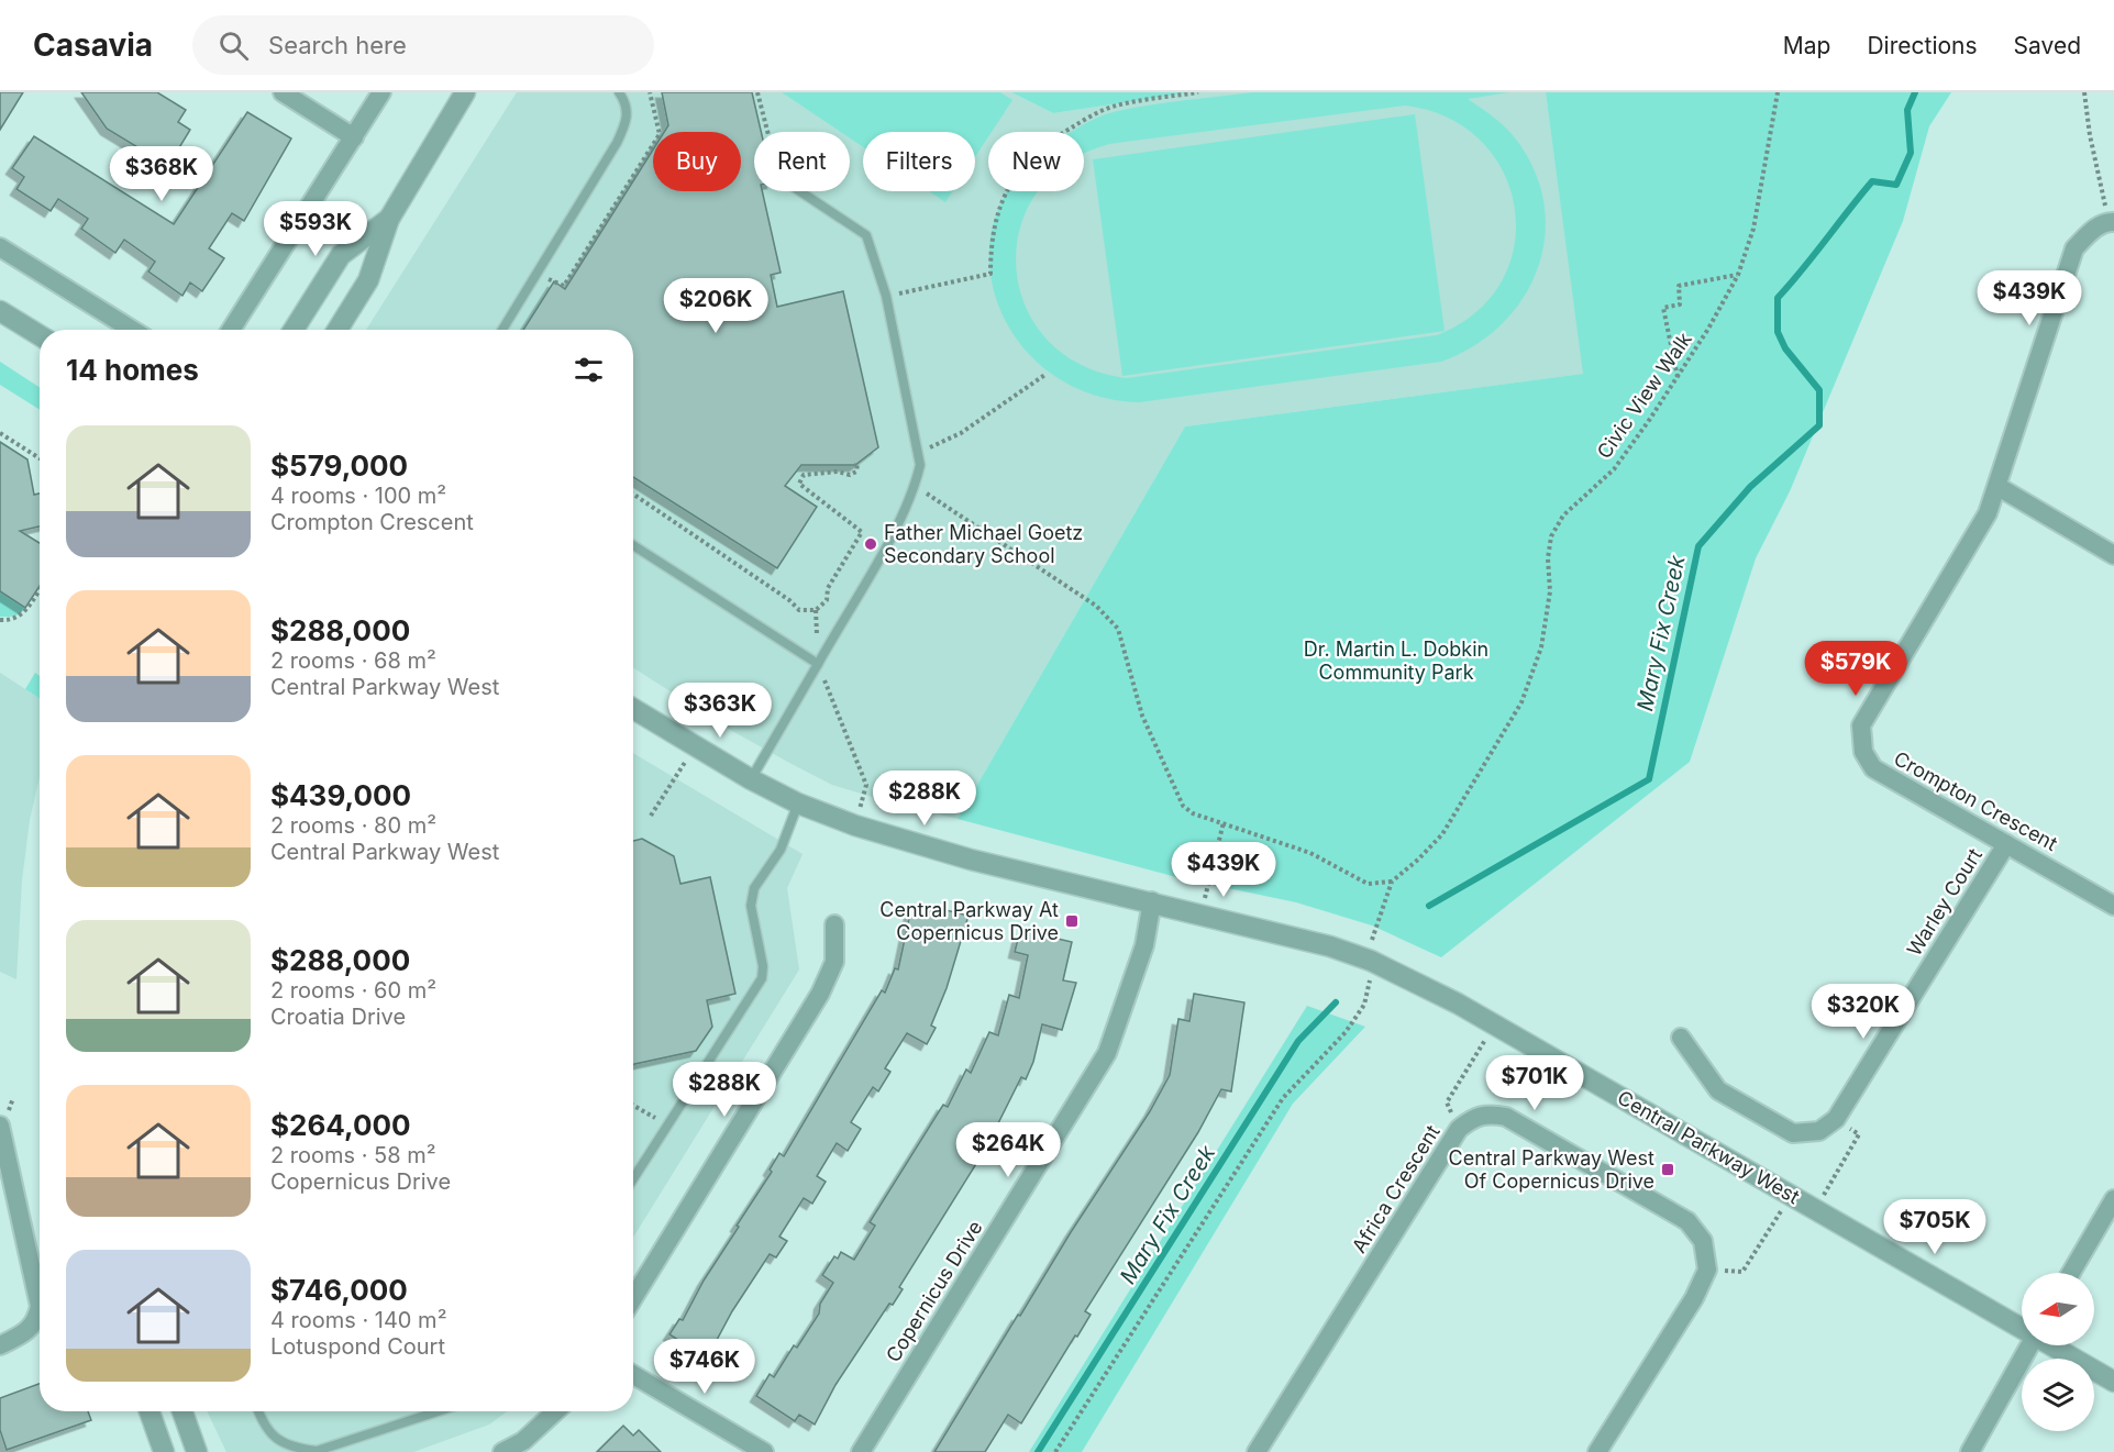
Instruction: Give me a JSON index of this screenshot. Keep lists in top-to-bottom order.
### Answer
{
  "streets": {
    "street": [
      "Crompton Crescent",
      "Warley Court",
      "Central Parkway West",
      "Africa Crescent",
      "Copernicus Drive"
    ],
    "path": ["Civic View Walk"]
  },
  "crossings": [
    ["Crompton Crescent", "Warley Court"],
    ["Central Parkway West", "Copernicus Drive"]
  ],
  "water": ["Mary Fix Creek"],
  "parks": ["Dr. Martin L. Dobkin Community Park"],
  "places": {
    "other": ["Father Michael Goetz Secondary School"],
    "transit": ["Central Parkway At Copernicus Drive", "Central Parkway West Of Copernicus Drive"]
  },
  "north": "left",
  "page": {
    "header": "Casavia",
    "search": "Search here",
    "nav": ["Map", "Directions", "Saved"],
    "chip": [
      "Buy",
      "Rent",
      "Filters",
      "New"
    ],
    "price": [
      "$368K",
      "$593K",
      "$439K",
      "$206K",
      "$579K",
      "$363K",
      "$288K",
      "$439K",
      "$320K",
      "$701K",
      "$288K",
      "$264K",
      "$705K",
      "$746K"
    ],
    "heading": "14 homes",
    "list": [
      {
        "name": "$579,000",
        "note": "4 rooms · 100 m² · Crompton Crescent"
      },
      {
        "name": "$288,000",
        "note": "2 rooms · 68 m² · Central Parkway West"
      },
      {
        "name": "$439,000",
        "note": "2 rooms · 80 m² · Central Parkway West"
      },
      {
        "name": "$288,000",
        "note": "2 rooms · 60 m² · Croatia Drive"
      },
      {
        "name": "$264,000",
        "note": "2 rooms · 58 m² · Copernicus Drive"
      },
      {
        "name": "$746,000",
        "note": "4 rooms · 140 m² · Lotuspond Court"
      }
    ]
  }
}
